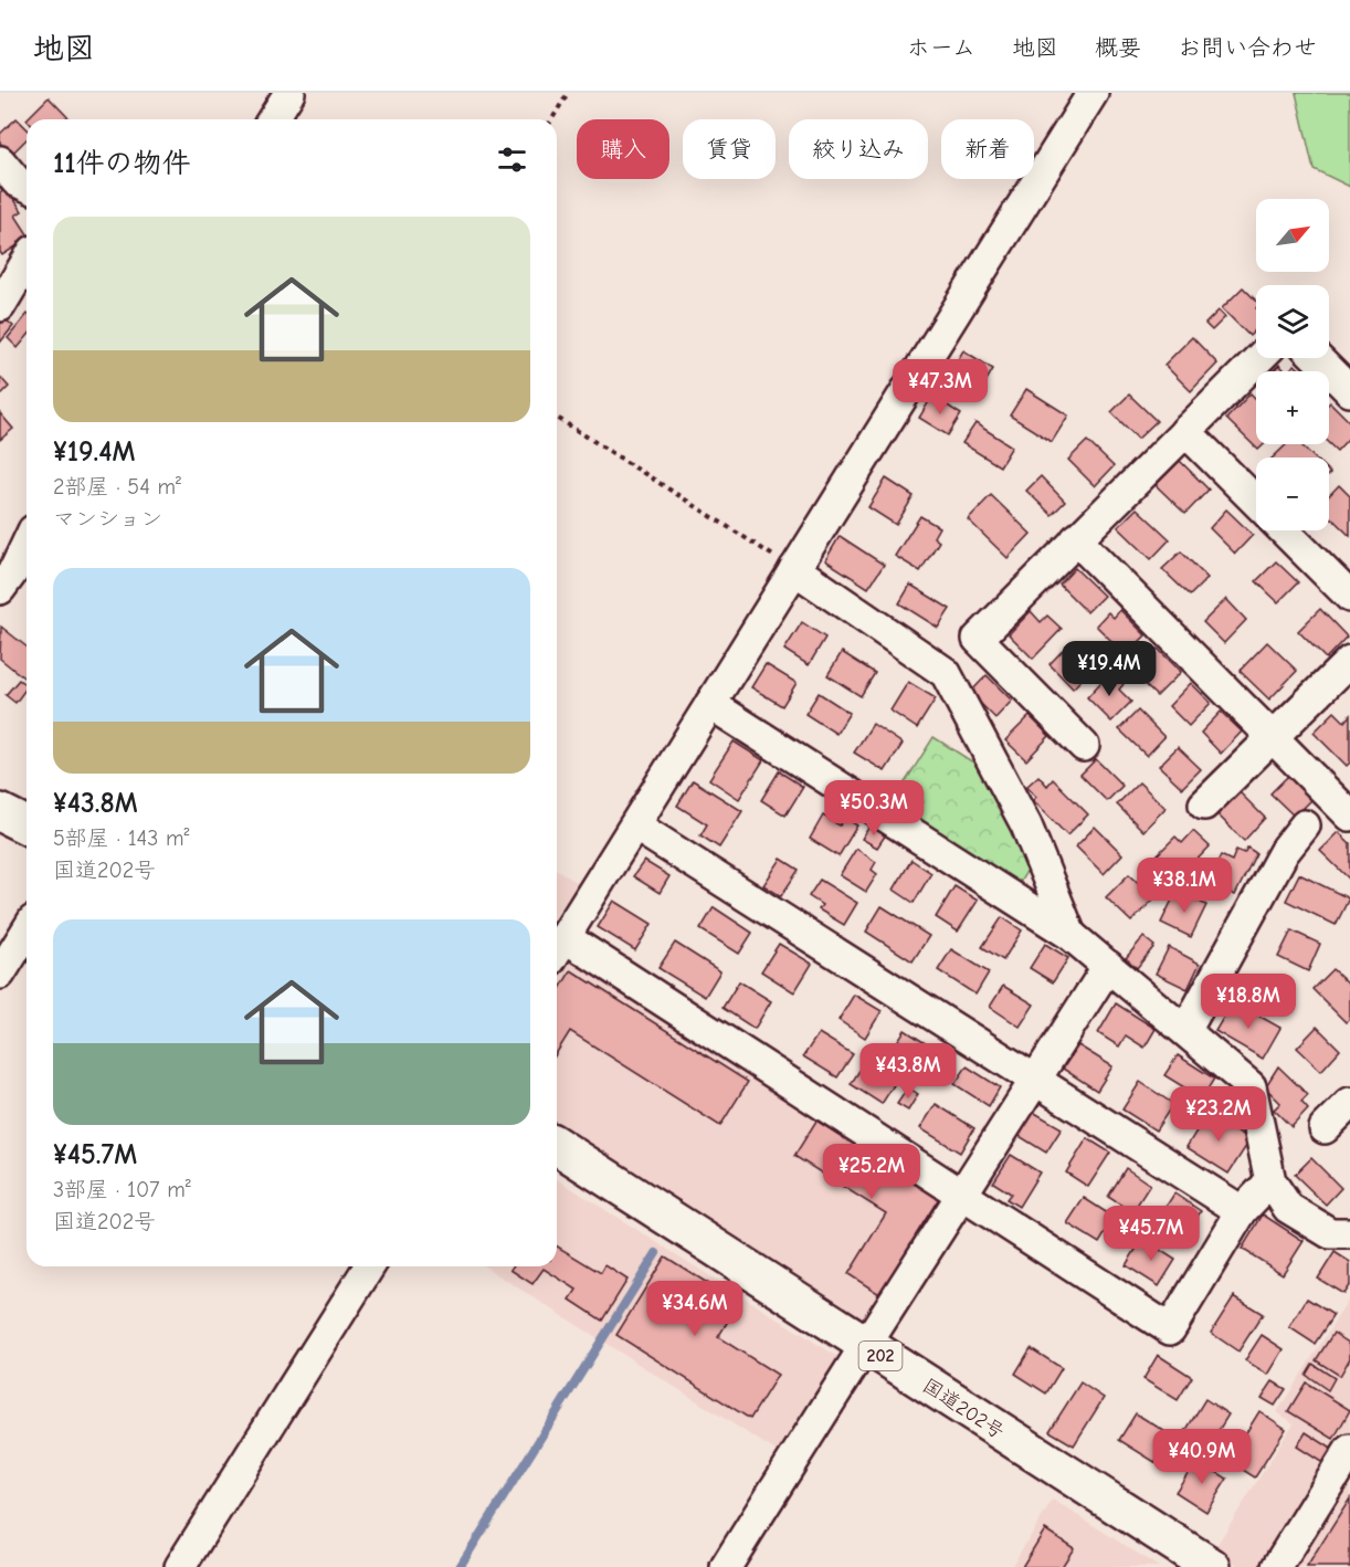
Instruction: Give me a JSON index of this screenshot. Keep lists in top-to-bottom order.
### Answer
{
  "streets": {
    "highway": ["202", "国道202号"]
  },
  "north": "top right",
  "page": {
    "header": "地図",
    "nav": [
      "ホーム",
      "地図",
      "概要",
      "お問い合わせ"
    ],
    "chip": [
      "購入",
      "賃貸",
      "絞り込み",
      "新着"
    ],
    "heading": "11件の物件",
    "map_buttons": ["+", "−"],
    "list": [
      {
        "name": "¥19.4M",
        "note": "2部屋 · 54 m² · マンション"
      },
      {
        "name": "¥43.8M",
        "note": "5部屋 · 143 m² · 国道202号"
      },
      {
        "name": "¥45.7M",
        "note": "3部屋 · 107 m² · 国道202号"
      }
    ],
    "price": [
      "¥47.3M",
      "¥19.4M",
      "¥50.3M",
      "¥38.1M",
      "¥18.8M",
      "¥43.8M",
      "¥23.2M",
      "¥25.2M",
      "¥45.7M",
      "¥34.6M",
      "¥40.9M"
    ]
  }
}
